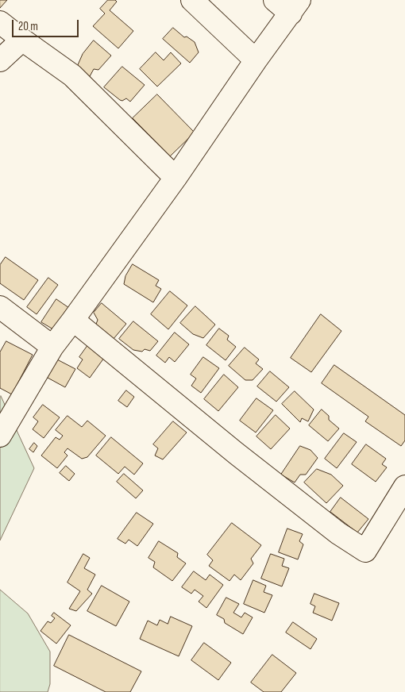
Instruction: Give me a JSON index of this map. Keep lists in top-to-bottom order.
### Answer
{
  "scale_bar": "20 m"
}
